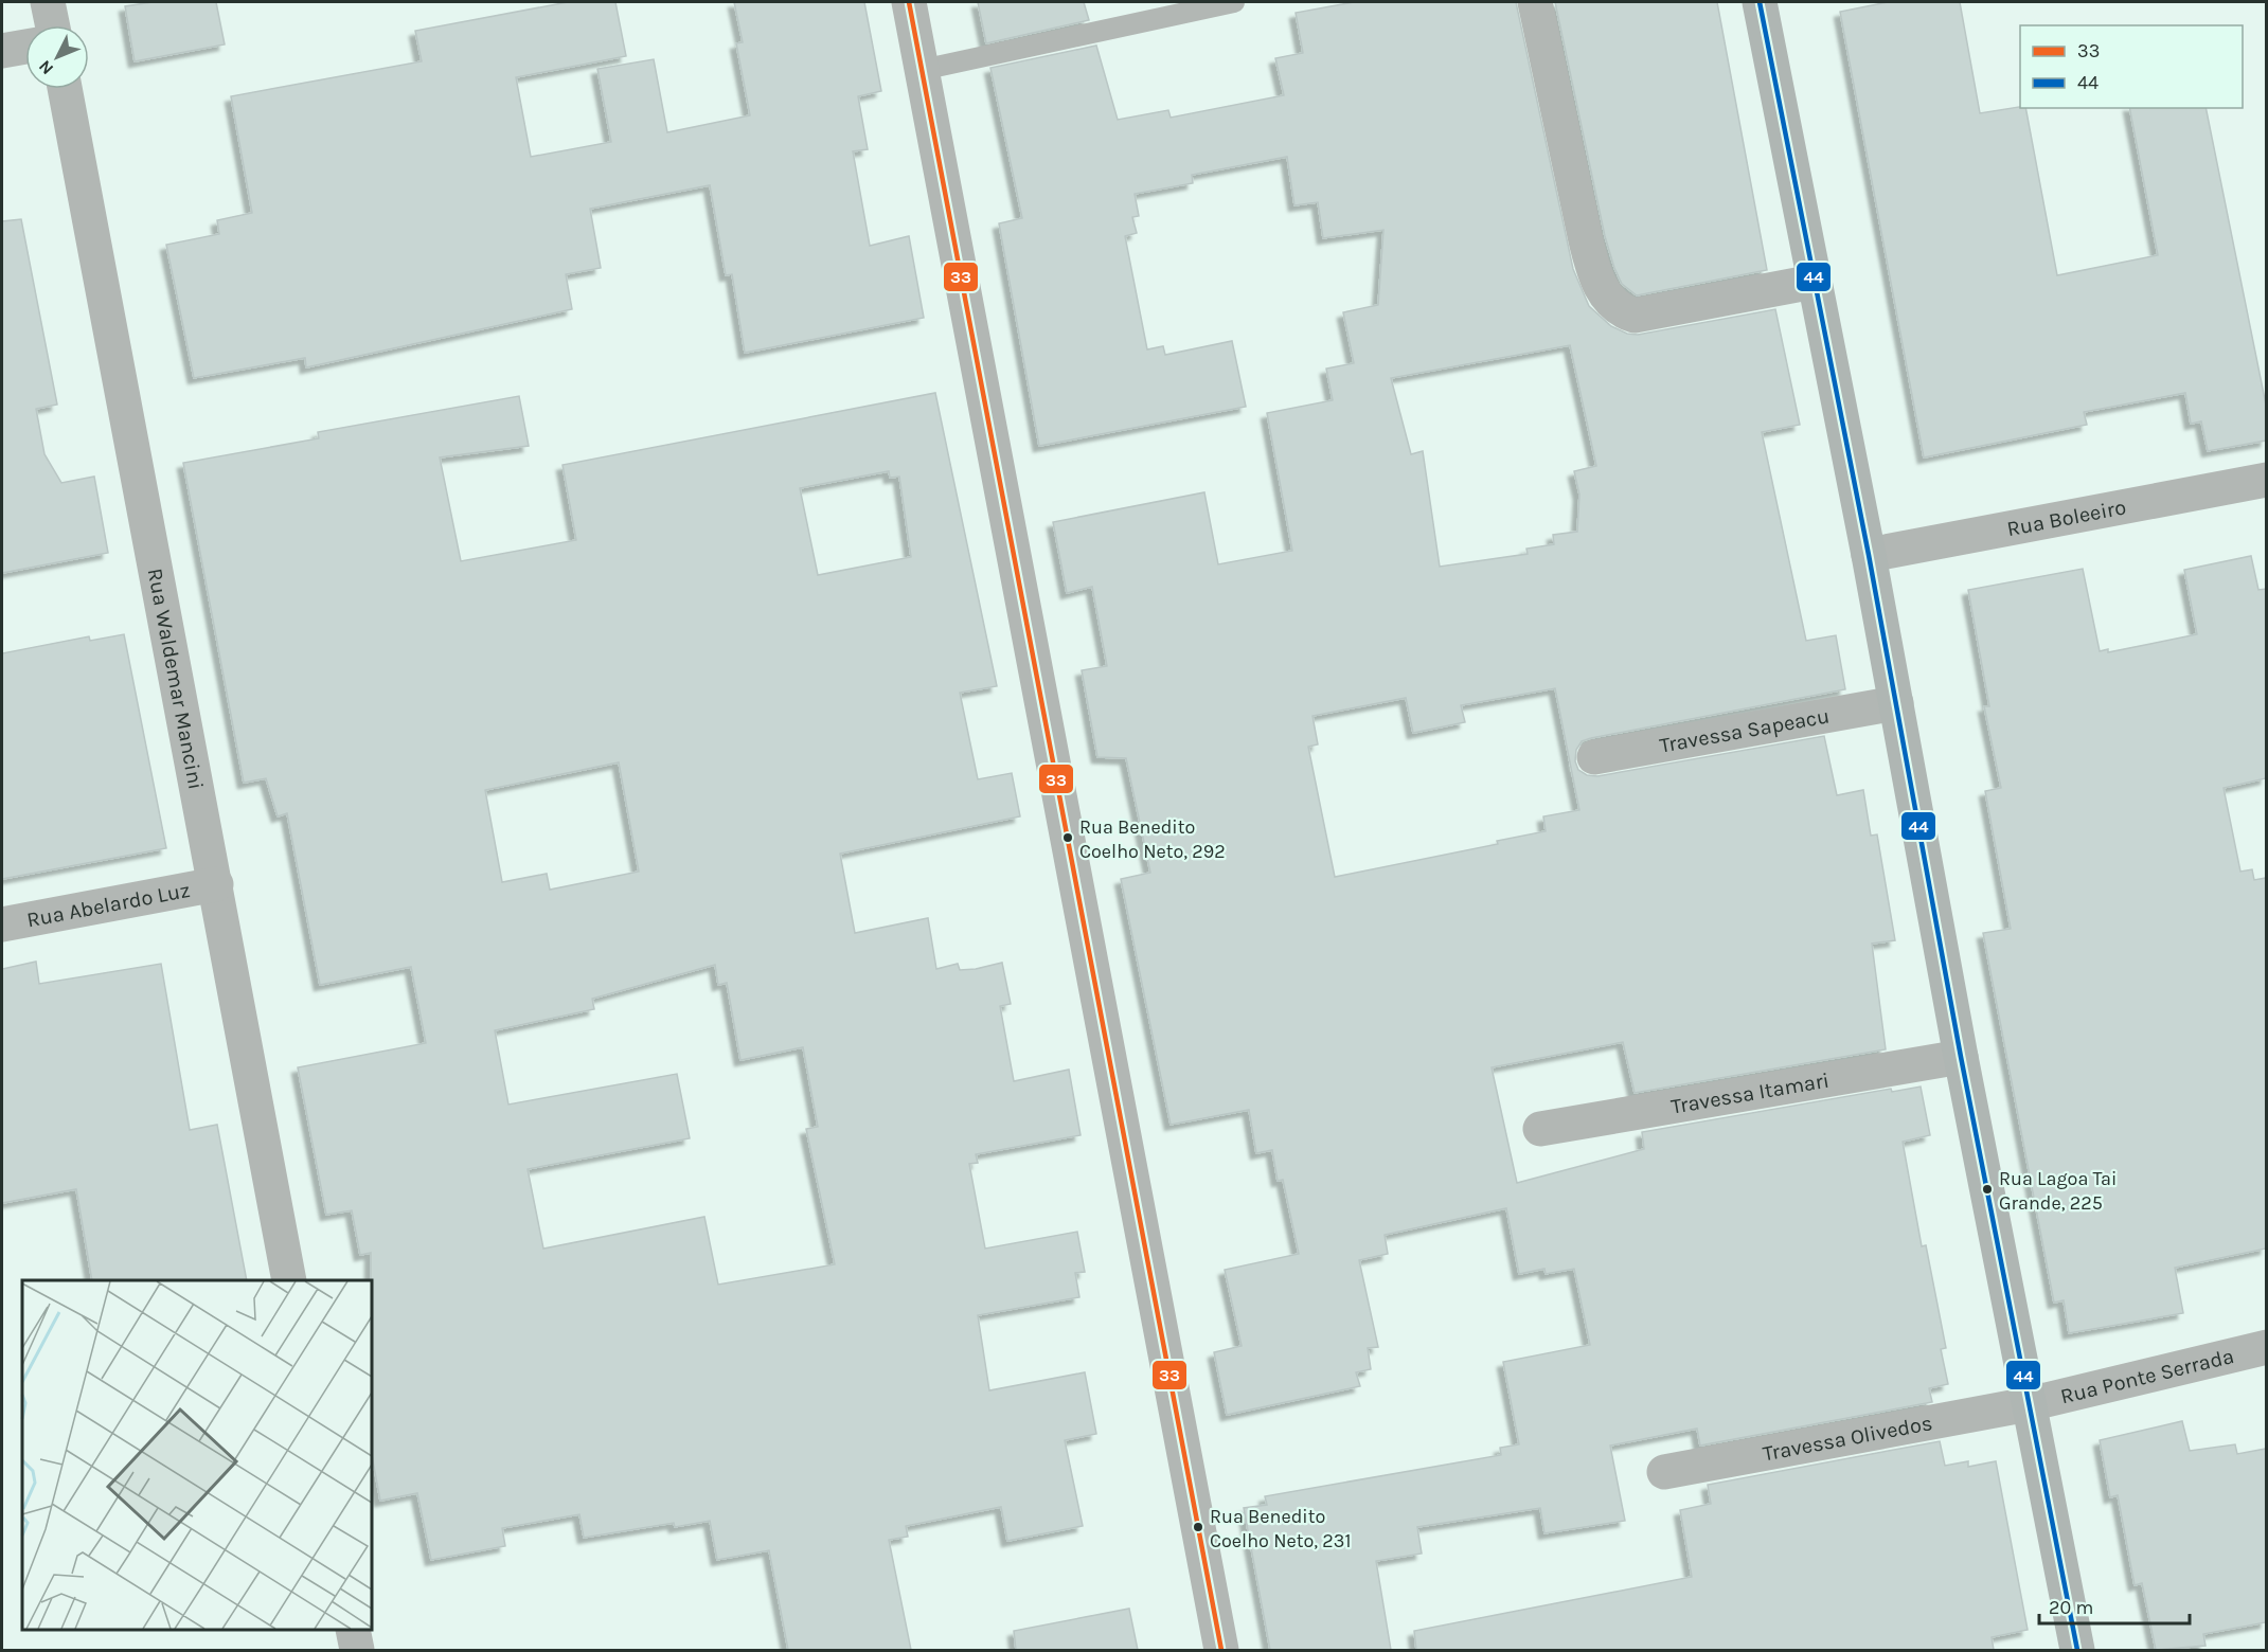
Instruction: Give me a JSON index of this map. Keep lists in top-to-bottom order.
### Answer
{
  "streets": {
    "street": [
      "Rua Boleeiro",
      "Rua Waldemar Mancini",
      "Travessa Sapeacu",
      "Rua Abelardo Luz",
      "Travessa Itamari",
      "Rua Ponte Serrada",
      "Travessa Olivedos"
    ]
  },
  "crossings": [
    ["Rua Waldemar Mancini", "Rua Abelardo Luz"],
    ["Rua Ponte Serrada", "Travessa Olivedos"]
  ],
  "places": ["Rua Benedito Coelho Neto, 292", "Rua Lagoa Tai Grande, 225", "Rua Benedito Coelho Neto, 231"],
  "lines": ["transit line 33", "transit line 44"],
  "legend": ["33", "44"],
  "scale_bar": "20 m",
  "north": "bottom left"
}
